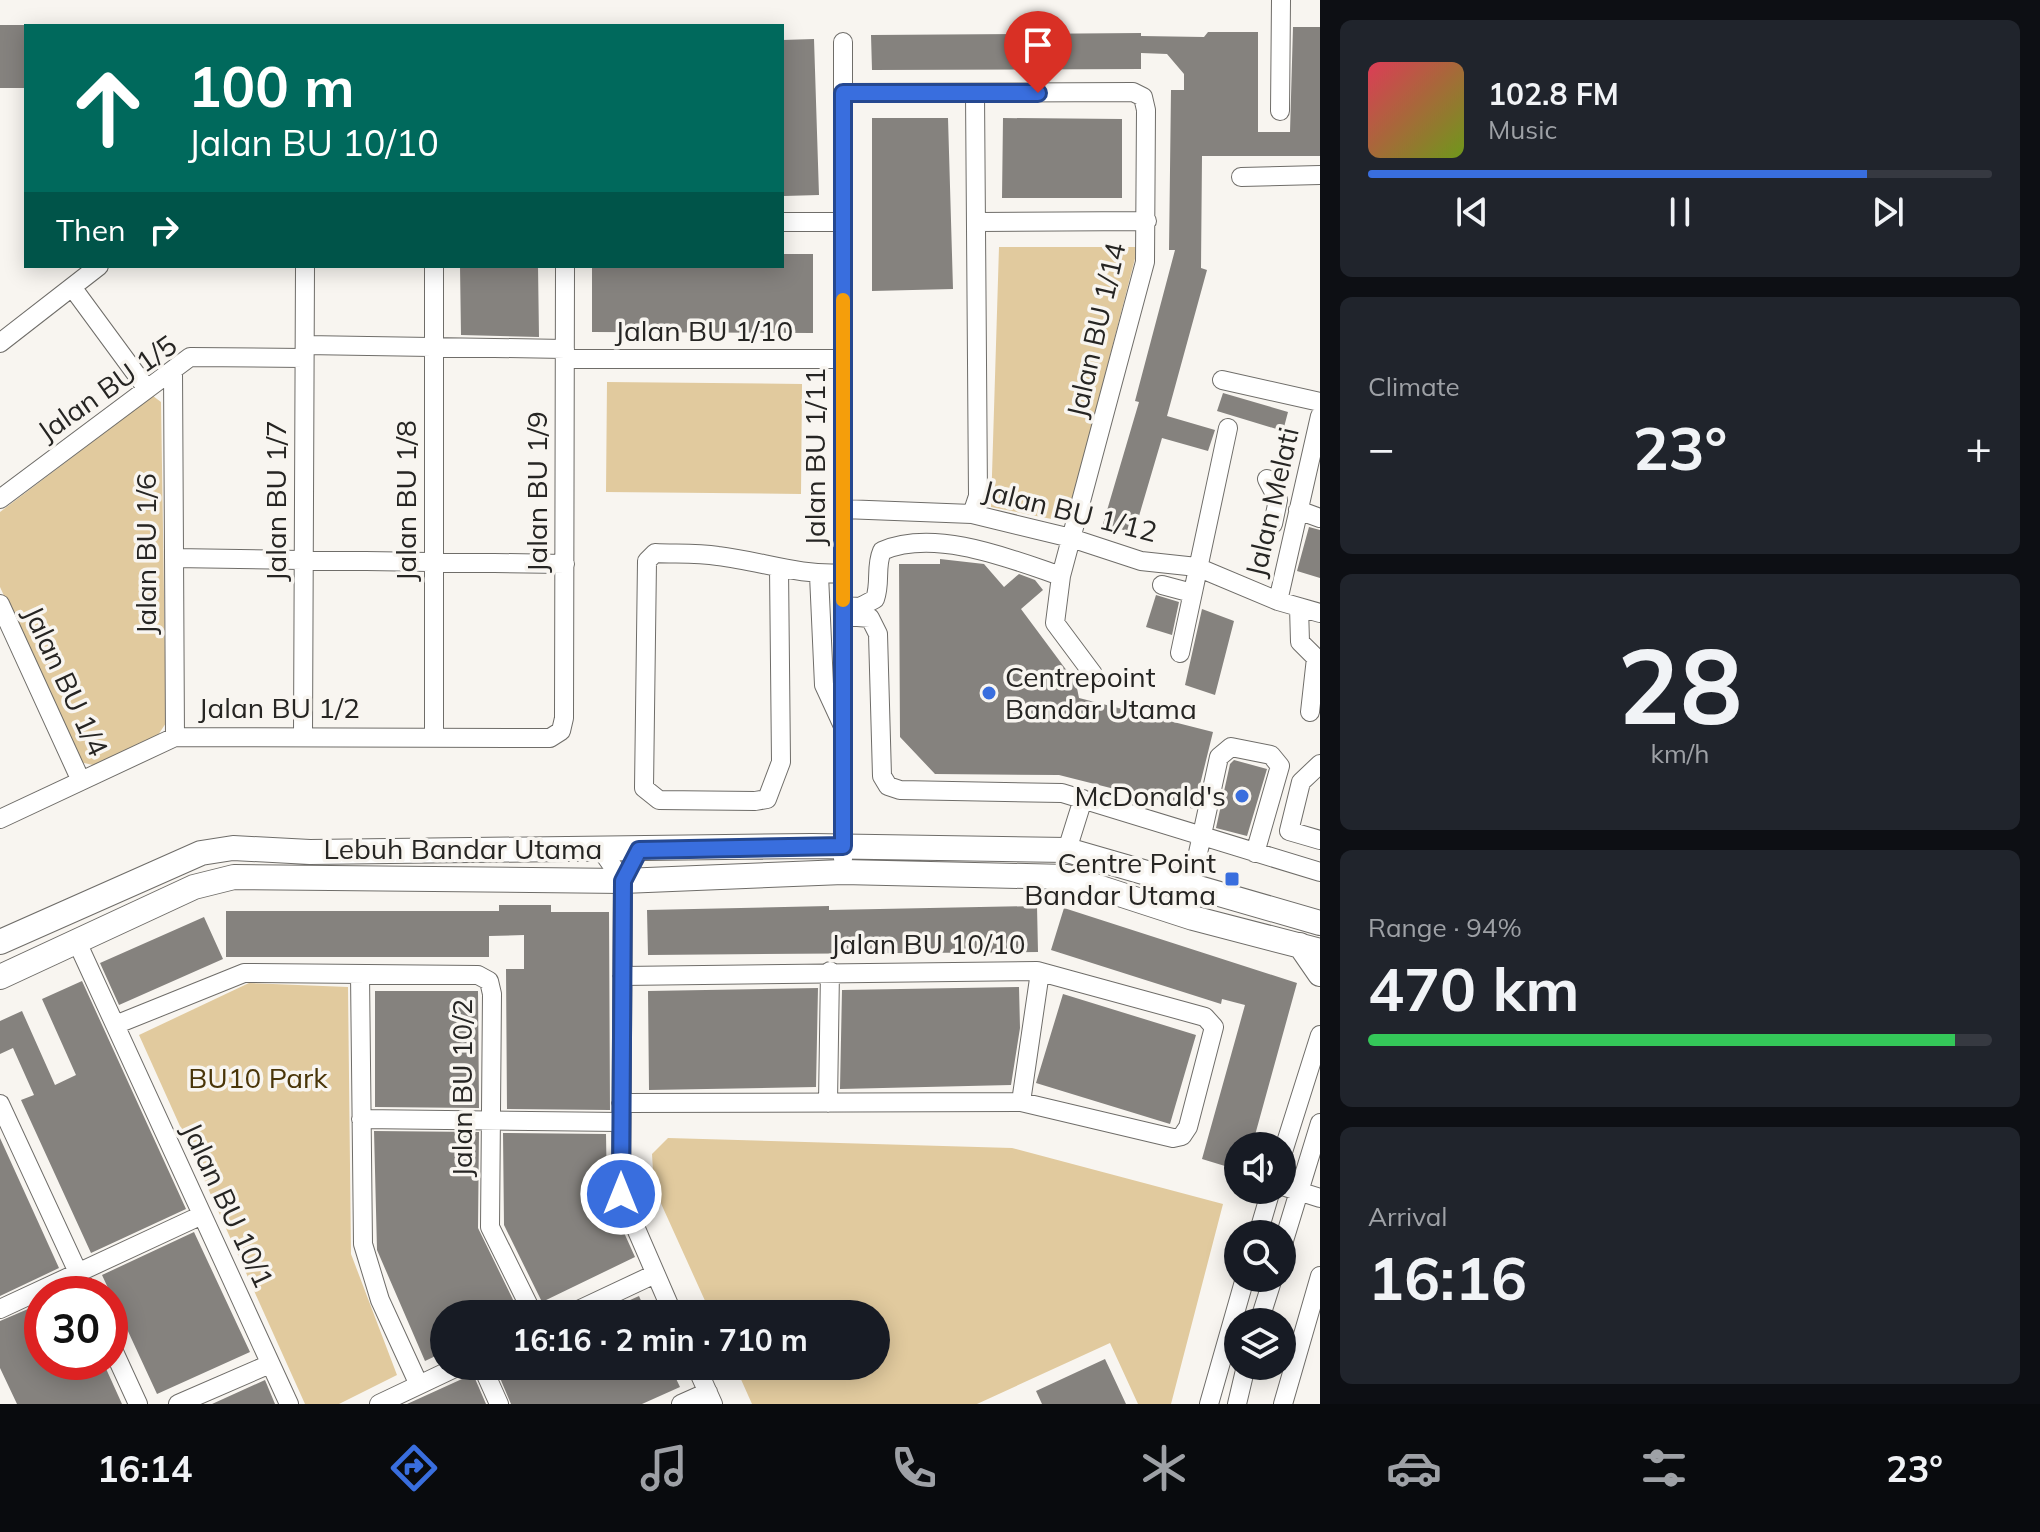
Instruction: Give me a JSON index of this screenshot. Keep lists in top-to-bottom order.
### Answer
{
  "streets": {
    "main road": ["Lebuh Bandar Utama"],
    "street": [
      "Jalan BU 1/14",
      "Jalan BU 1/10",
      "Jalan BU 1/5",
      "Jalan BU 1/11",
      "Jalan BU 1/9",
      "Jalan BU 1/7",
      "Jalan BU 1/8",
      "Jalan Melati",
      "Jalan BU 1/12",
      "Jalan BU 1/6",
      "Jalan BU 1/4",
      "Jalan BU 1/2",
      "Jalan BU 10/10",
      "Jalan BU 10/2",
      "Jalan BU 10/1"
    ]
  },
  "crossings": [
    ["Jalan BU 1/14", "Jalan BU 1/11"],
    ["Jalan BU 1/14", "Jalan BU 1/12"],
    ["Jalan BU 1/10", "Jalan BU 1/5"],
    ["Jalan BU 1/10", "Jalan BU 1/11"],
    ["Jalan BU 1/10", "Jalan BU 1/9"],
    ["Jalan BU 1/10", "Jalan BU 1/8"],
    ["Jalan BU 1/5", "Jalan BU 1/7"],
    ["Jalan BU 1/5", "Jalan BU 1/8"],
    ["Jalan BU 1/5", "Jalan BU 1/6"],
    ["Jalan BU 1/11", "Jalan BU 1/12"],
    ["Jalan BU 1/11", "Lebuh Bandar Utama"],
    ["Jalan BU 1/9", "Jalan BU 1/2"],
    ["Jalan BU 1/7", "Jalan BU 1/2"],
    ["Jalan BU 1/8", "Jalan BU 1/2"],
    ["Jalan Melati", "Jalan BU 1/12"],
    ["Jalan BU 1/6", "Jalan BU 1/2"],
    ["Jalan BU 1/4", "Jalan BU 1/2"],
    ["Lebuh Bandar Utama", "Jalan BU 10/1"]
  ],
  "parks": ["BU10 Park"],
  "places": {
    "other": ["Centrepoint Bandar Utama", "McDonald's"],
    "transit": ["Centre Point Bandar Utama"]
  },
  "page": {
    "turn": ["100 m", "Jalan BU 10/10"],
    "song": ["102.8 FM", "Music"],
    "then": "Then",
    "tile": [
      "Climate",
      ["28", "km/h"],
      ["Range · 94%", "470 km"],
      ["Arrival", "16:16"]
    ],
    "heat": ["−", "23°", "+"],
    "limit": "30",
    "trip": "16:16 · 2 min · 710 m",
    "tabs": ["16:14", "23°"]
  }
}
